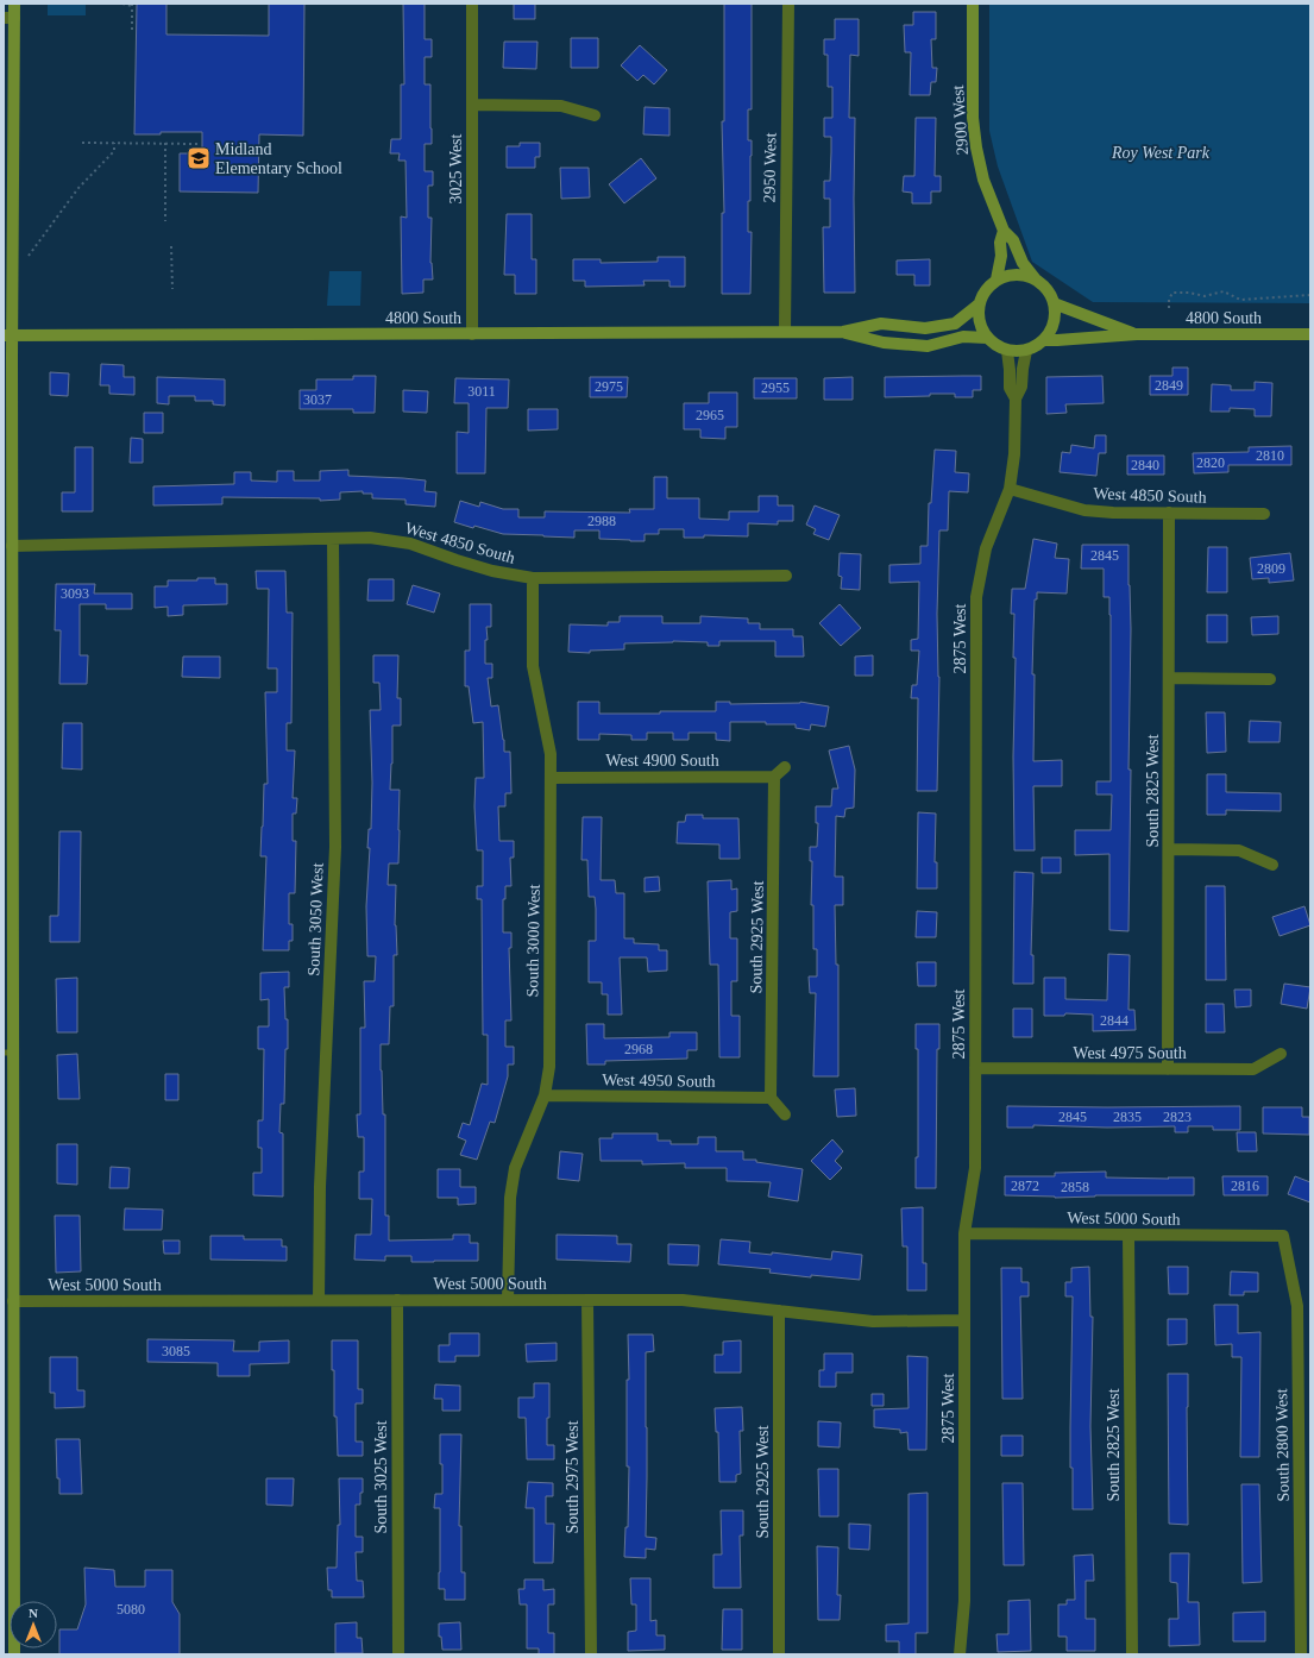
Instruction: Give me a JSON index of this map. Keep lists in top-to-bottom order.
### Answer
{
  "streets": {
    "street": [
      "2900 West",
      "2950 West",
      "3025 West",
      "4800 South",
      "West 4850 South",
      "2875 West",
      "West 4900 South",
      "South 2825 West",
      "South 3050 West",
      "South 2925 West",
      "South 3000 West",
      "West 4975 South",
      "West 4950 South",
      "West 5000 South",
      "South 2800 West",
      "South 3025 West",
      "South 2975 West"
    ]
  },
  "crossings": [
    ["2950 West", "4800 South"],
    ["3025 West", "4800 South"],
    ["4800 South", "2875 West"],
    ["West 4850 South", "2875 West"],
    ["West 4850 South", "South 2825 West"],
    ["West 4850 South", "South 3050 West"],
    ["West 4850 South", "South 3000 West"],
    ["2875 West", "West 4975 South"],
    ["2875 West", "West 5000 South"],
    ["West 4900 South", "South 2925 West"],
    ["West 4900 South", "South 3000 West"],
    ["South 2825 West", "West 4975 South"],
    ["South 2825 West", "West 5000 South"],
    ["South 3050 West", "West 5000 South"],
    ["South 2925 West", "West 4950 South"],
    ["South 2925 West", "West 5000 South"],
    ["South 3000 West", "West 4950 South"],
    ["South 3000 West", "West 5000 South"],
    ["West 5000 South", "South 2800 West"],
    ["West 5000 South", "South 3025 West"],
    ["West 5000 South", "South 2975 West"]
  ],
  "parks": ["Roy West Park"],
  "places": {
    "school or university": ["Midland Elementary School"]
  },
  "house_numbers": [
    "2849",
    "2975",
    "2955",
    "3011",
    "3037",
    "2965",
    "2810",
    "2820",
    "2840",
    "2988",
    "2845",
    "2809",
    "3093",
    "2844",
    "2968",
    "2845",
    "2835",
    "2823",
    "2872",
    "2816",
    "2858",
    "3085",
    "5080"
  ],
  "north": "top"
}
